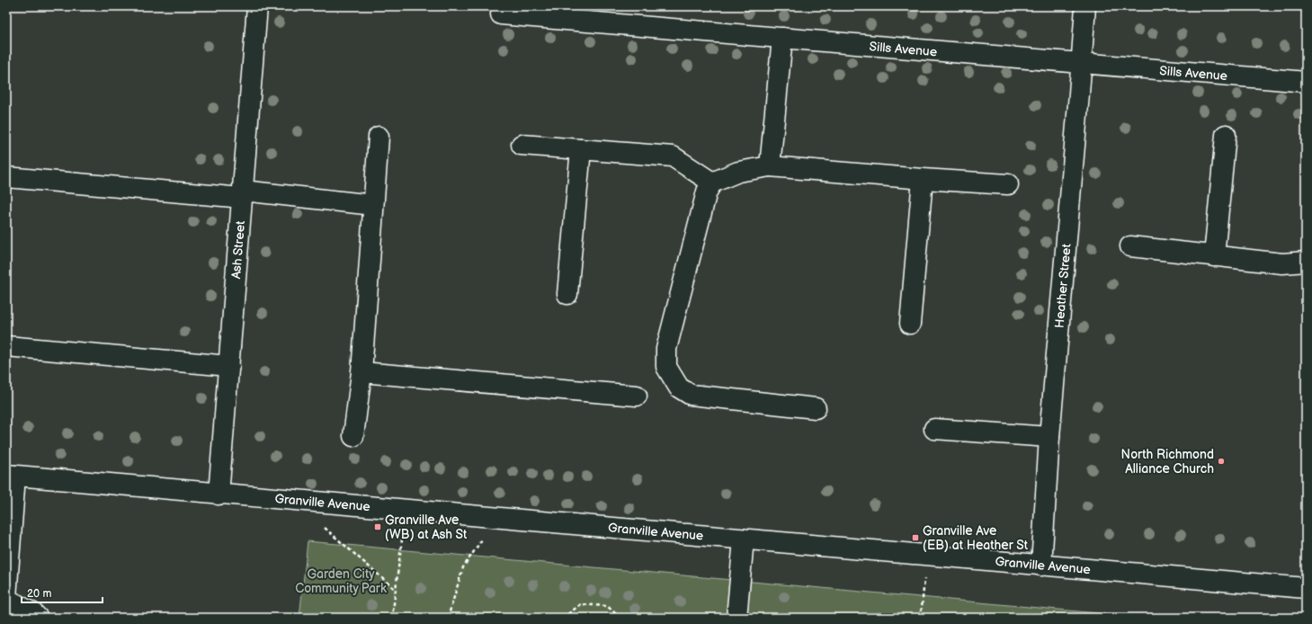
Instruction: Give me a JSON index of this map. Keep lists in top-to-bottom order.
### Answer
{
  "streets": {
    "street": [
      "Sills Avenue",
      "Ash Street",
      "Heather Street",
      "Granville Avenue"
    ]
  },
  "crossings": [
    ["Sills Avenue", "Heather Street"],
    ["Ash Street", "Granville Avenue"],
    ["Heather Street", "Granville Avenue"]
  ],
  "parks": ["Garden City Community Park"],
  "places": {
    "other": ["North Richmond Alliance Church"],
    "transit": ["Granville Ave (WB) at Ash St", "Granville Ave (EB) at Heather St"]
  },
  "scale_bar": "20 m"
}
